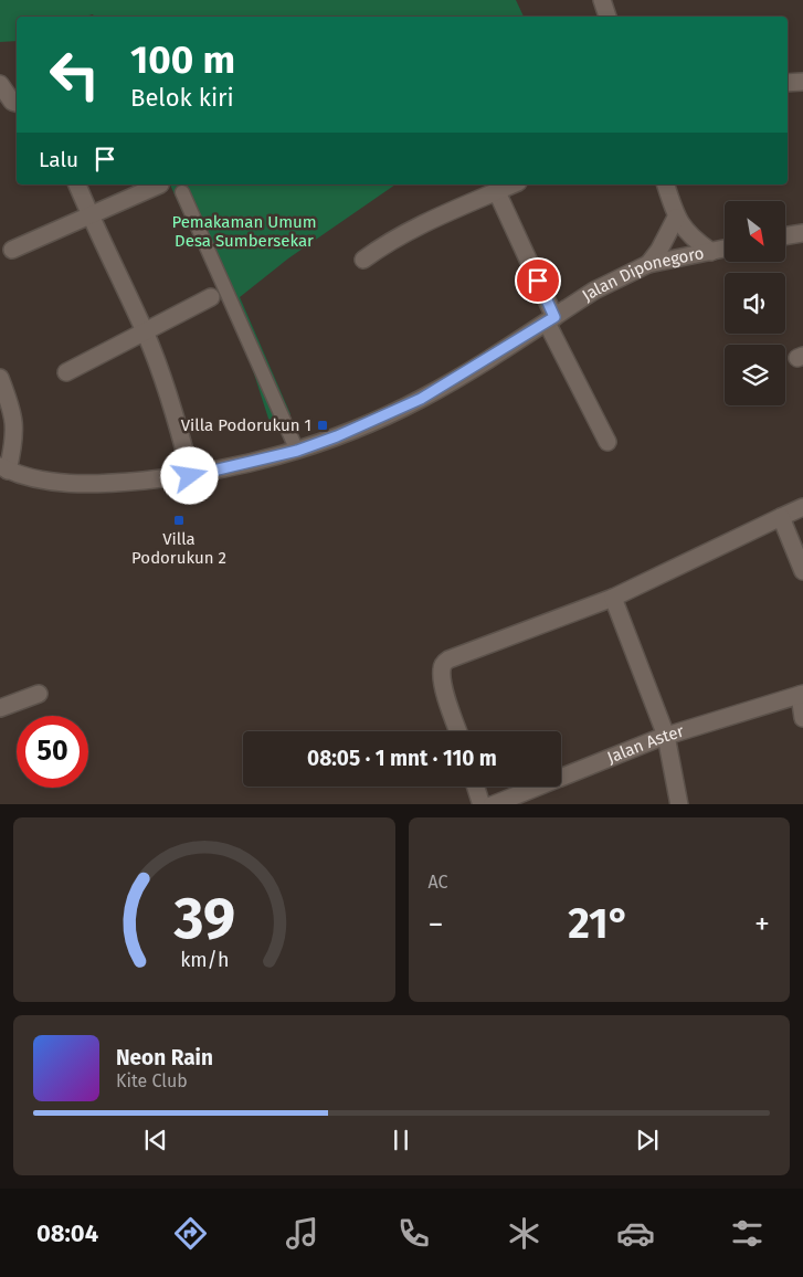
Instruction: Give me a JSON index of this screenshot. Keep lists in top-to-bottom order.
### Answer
{
  "streets": {
    "street": ["Jalan Diponegoro", "Jalan Aster"]
  },
  "parks": ["Pemakaman Umum Desa Sumbersekar"],
  "places": {
    "transit": ["Villa Podorukun 1", "Villa Podorukun 2"]
  },
  "north": "bottom right",
  "page": {
    "turn": ["100 m", "Belok kiri"],
    "then": "Lalu",
    "limit": "50",
    "trip": "08:05 · 1 mnt · 110 m",
    "tile": "AC",
    "heat": ["−", "21°", "+"],
    "song": ["Neon Rain", "Kite Club"],
    "tabs": "08:04",
    "gauge": ["39", "km/h"]
  }
}
